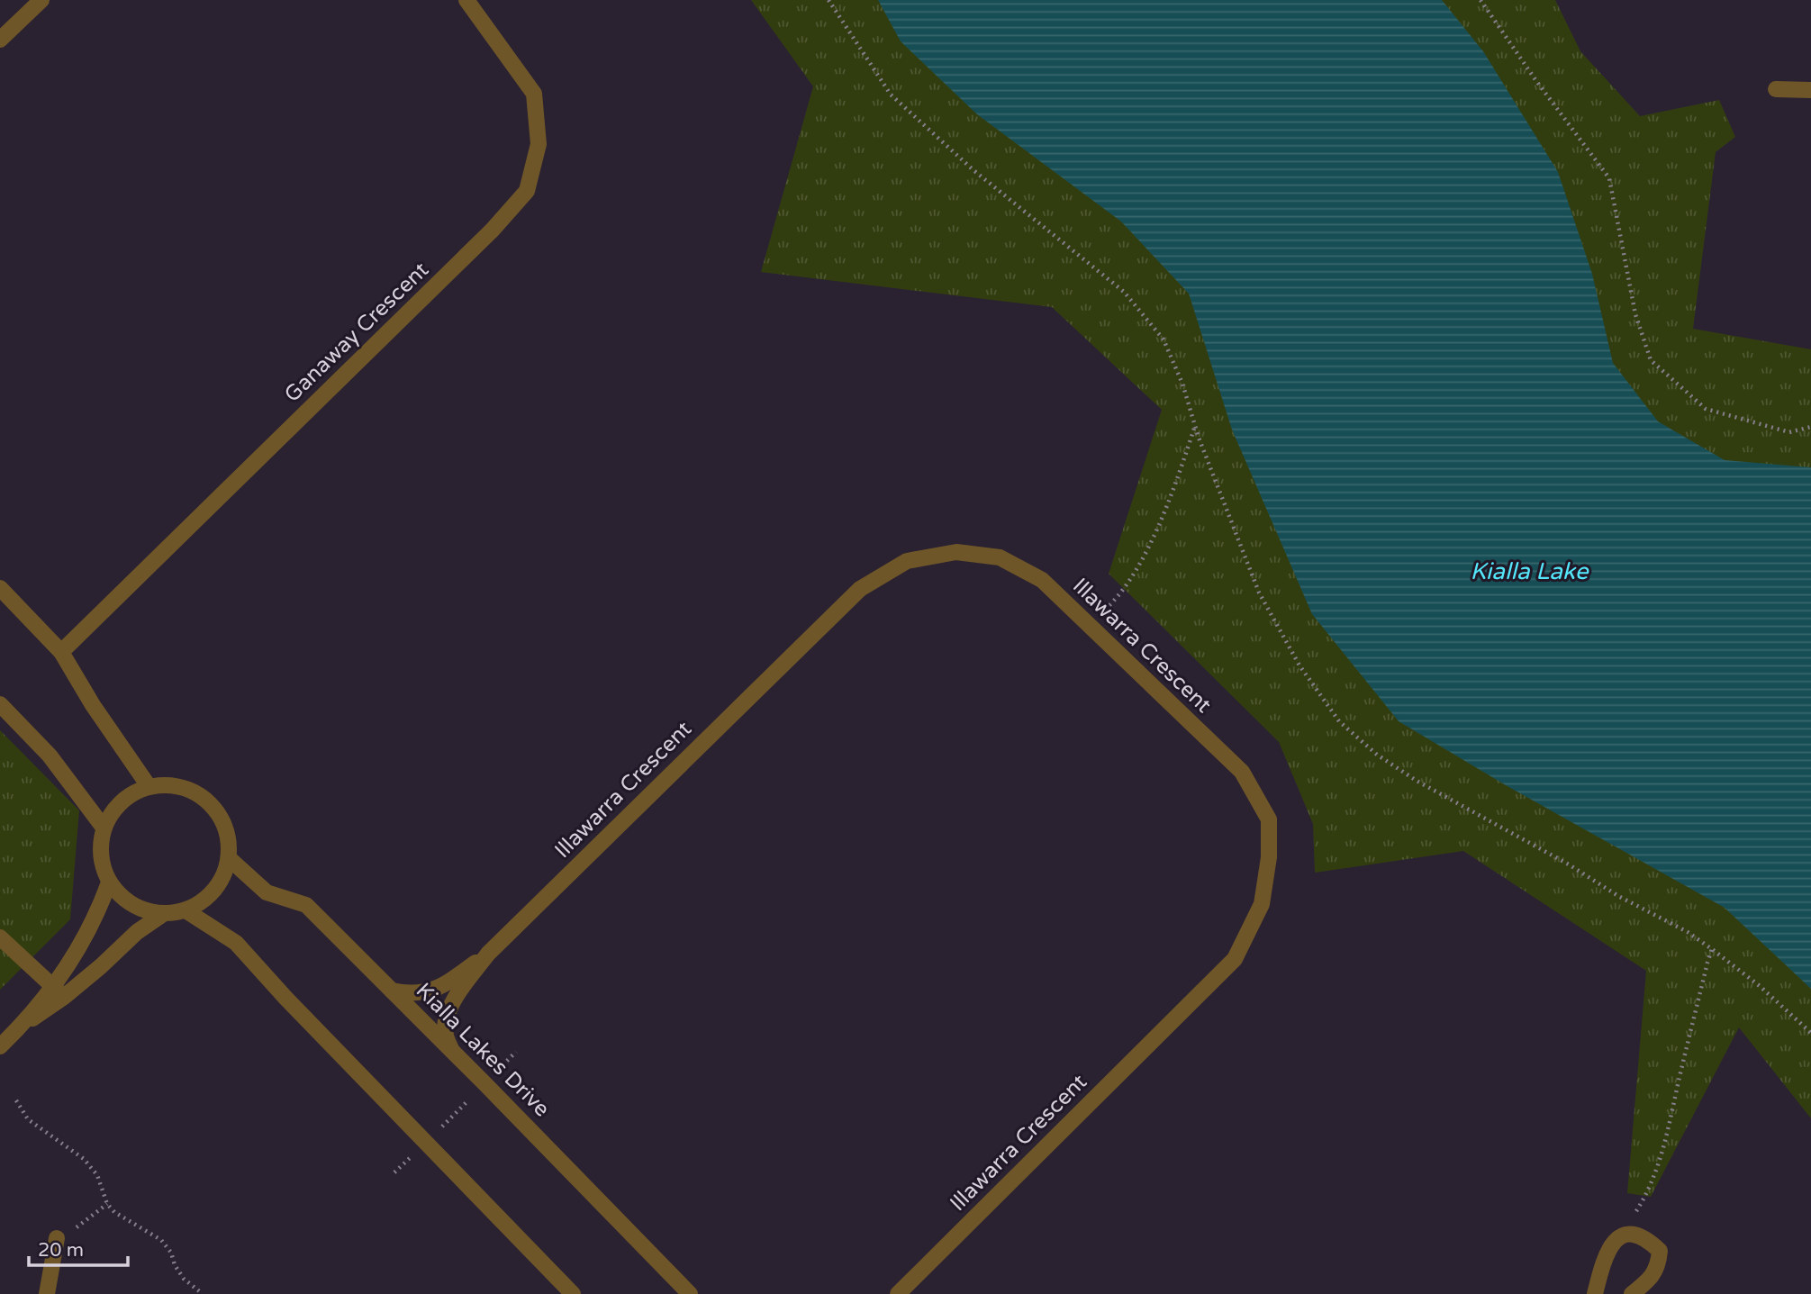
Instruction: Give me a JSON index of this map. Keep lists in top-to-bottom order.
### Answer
{
  "streets": {
    "street": ["Ganaway Crescent", "Illawarra Crescent", "Kialla Lakes Drive"]
  },
  "crossings": [
    ["Illawarra Crescent", "Kialla Lakes Drive"]
  ],
  "water": ["Kialla Lake"],
  "scale_bar": "20 m"
}
